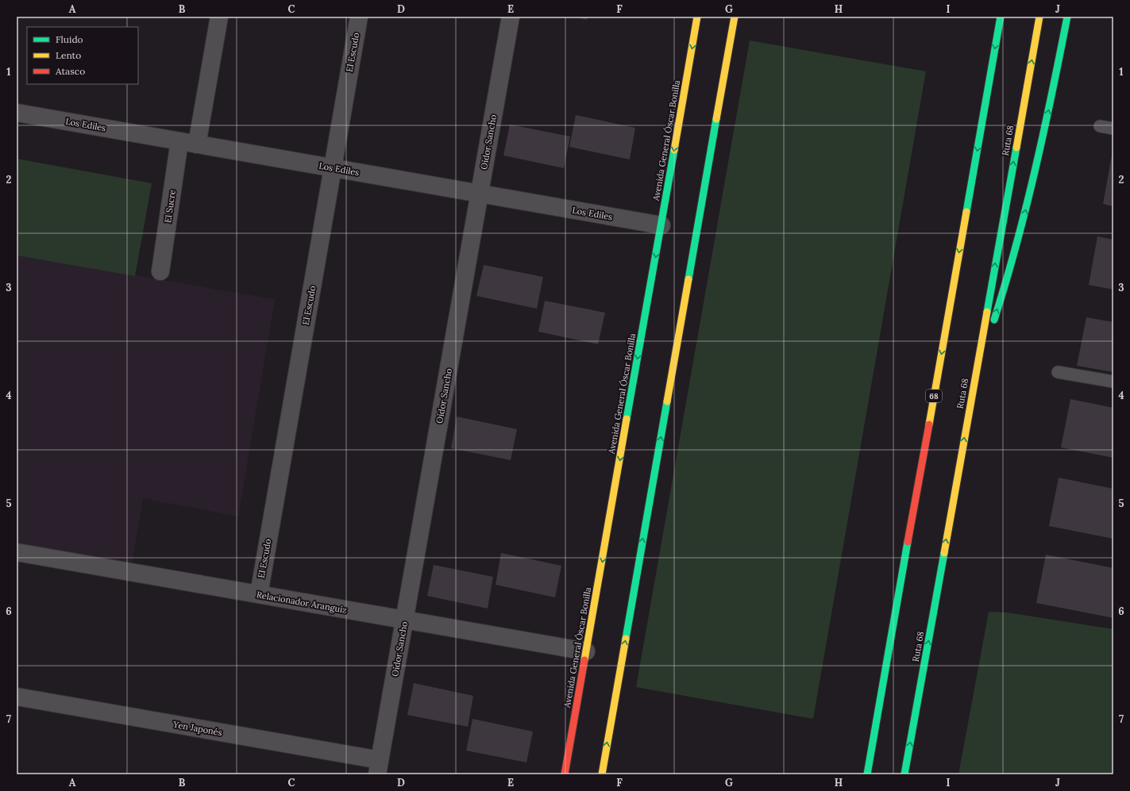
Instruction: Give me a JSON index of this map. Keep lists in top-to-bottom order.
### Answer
{
  "streets": {
    "main road": ["Avenida General Óscar Bonilla", "Ruta 68", "68"],
    "street": [
      "El Escudo",
      "Los Ediles",
      "Oidor Sancho",
      "El Sucre",
      "Relacionador Aranguiz",
      "Yen Japonés"
    ]
  },
  "crossings": [
    ["El Escudo", "Los Ediles"],
    ["El Escudo", "Relacionador Aranguiz"],
    ["Los Ediles", "Avenida General Óscar Bonilla"],
    ["Los Ediles", "Oidor Sancho"],
    ["Los Ediles", "El Sucre"],
    ["Avenida General Óscar Bonilla", "Relacionador Aranguiz"],
    ["Oidor Sancho", "Relacionador Aranguiz"],
    ["Oidor Sancho", "Yen Japonés"]
  ],
  "legend": ["Fluido", "Lento", "Atasco"],
  "grid": {
    "columns": [
      "A",
      "B",
      "C",
      "D",
      "E",
      "F",
      "G",
      "H",
      "I",
      "J"
    ],
    "rows": [
      "1",
      "2",
      "3",
      "4",
      "5",
      "6",
      "7"
    ]
  }
}
